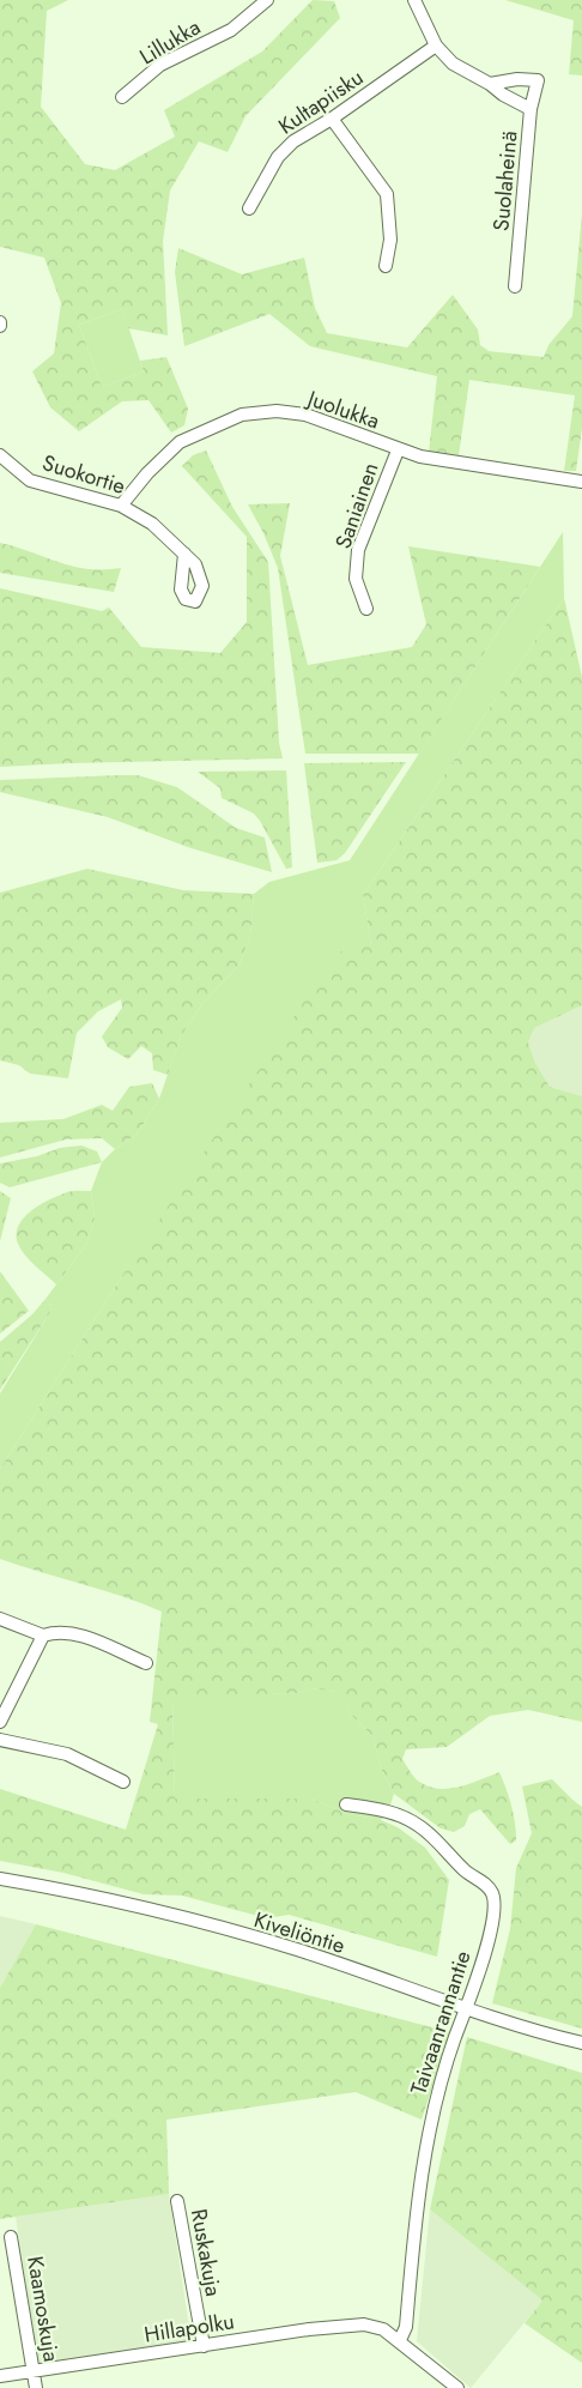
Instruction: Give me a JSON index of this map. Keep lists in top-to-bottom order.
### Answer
{
  "streets": {
    "street": [
      "Lillukka",
      "Kultapiisku",
      "Suolaheinä",
      "Juolukka",
      "Suokortie",
      "Saniainen",
      "Kiveliöntie",
      "Taivaanrannantie",
      "Ruskakuja",
      "Kaamoskuja",
      "Hillapolku"
    ]
  },
  "crossings": [
    ["Juolukka", "Suokortie"],
    ["Juolukka", "Saniainen"],
    ["Kiveliöntie", "Taivaanrannantie"],
    ["Taivaanrannantie", "Hillapolku"],
    ["Ruskakuja", "Hillapolku"],
    ["Kaamoskuja", "Hillapolku"]
  ]
}
